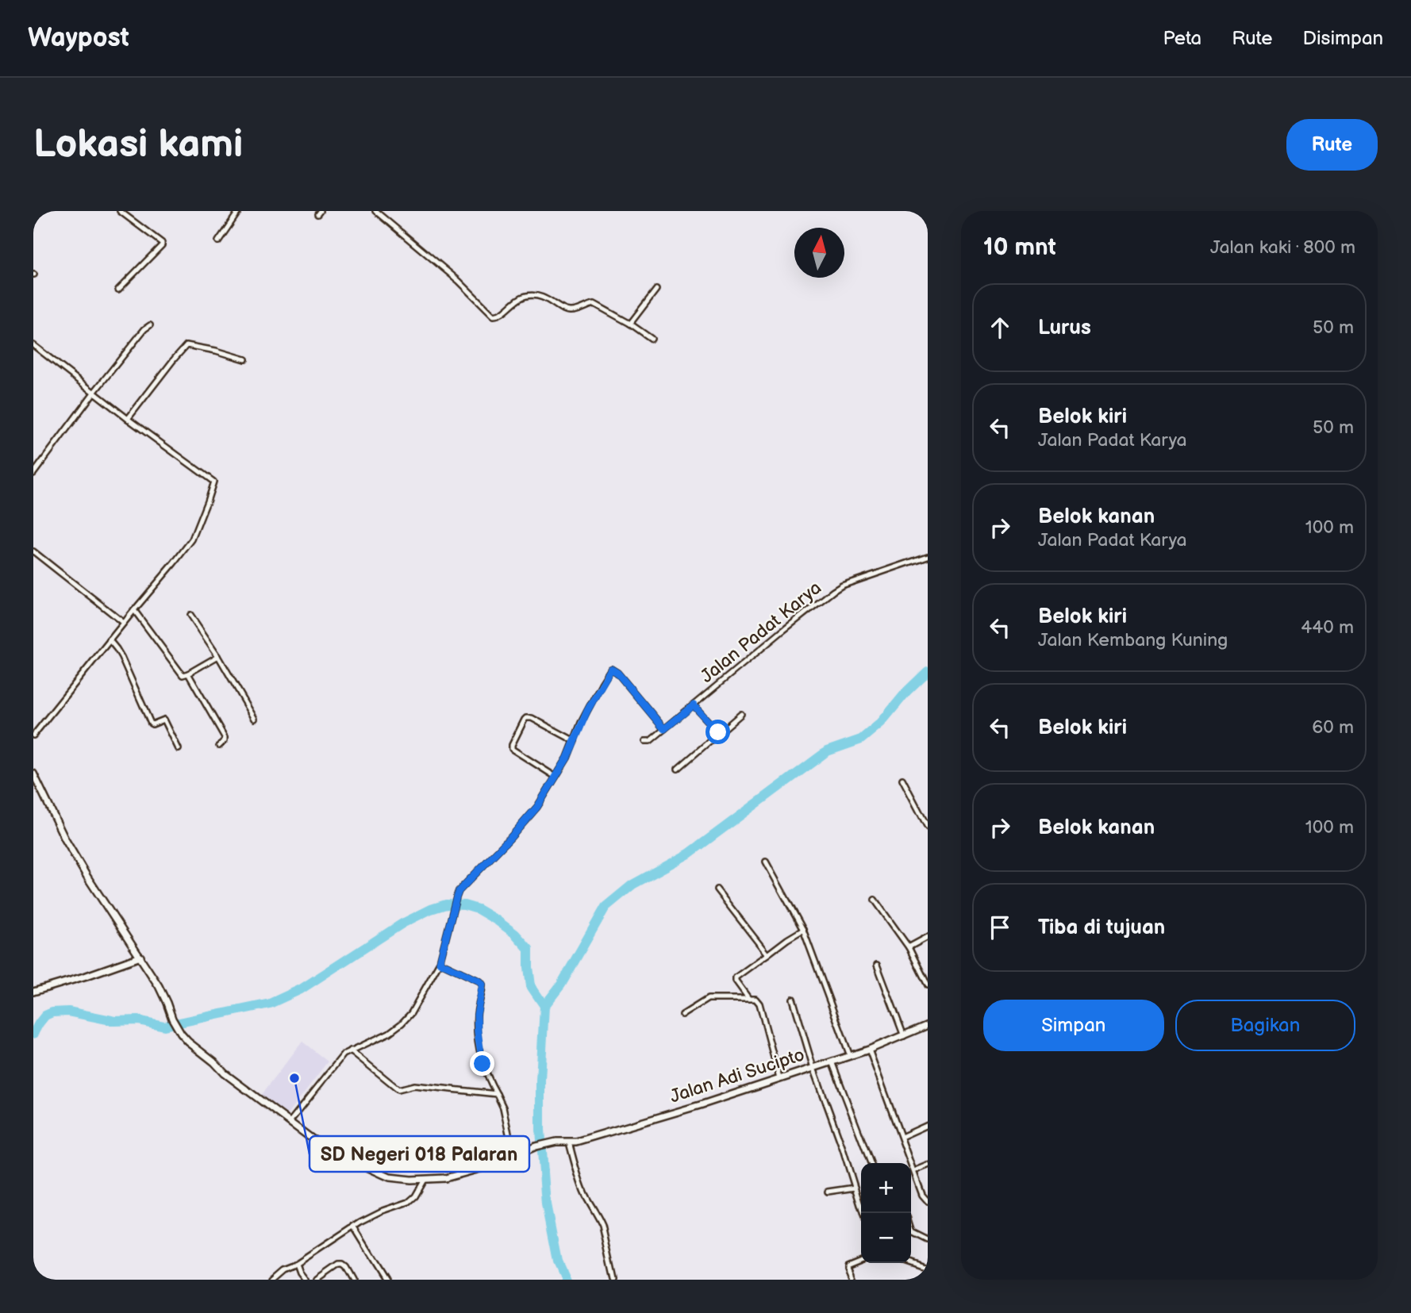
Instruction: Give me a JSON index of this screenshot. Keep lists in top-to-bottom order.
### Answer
{
  "streets": {
    "street": ["Jalan Padat Karya", "Jalan Adi Sucipto"]
  },
  "places": ["SD Negeri 018 Palaran"],
  "north": "top",
  "page": {
    "header": "Waypost",
    "nav": ["Peta", "Rute", "Disimpan"],
    "buttons": [
      "Rute",
      ["Simpan", "Bagikan"]
    ],
    "title": "Lokasi kami",
    "heading": ["10 mnt", "Jalan kaki · 800 m"],
    "list": [
      ["Lurus", "50 m"],
      ["Belok kiri", "Jalan Padat Karya", "50 m"],
      ["Belok kanan", "Jalan Padat Karya", "100 m"],
      ["Belok kiri", "Jalan Kembang Kuning", "440 m"],
      ["Belok kiri", "60 m"],
      ["Belok kanan", "100 m"],
      "Tiba di tujuan"
    ],
    "map_buttons": ["+", "−"]
  }
}
